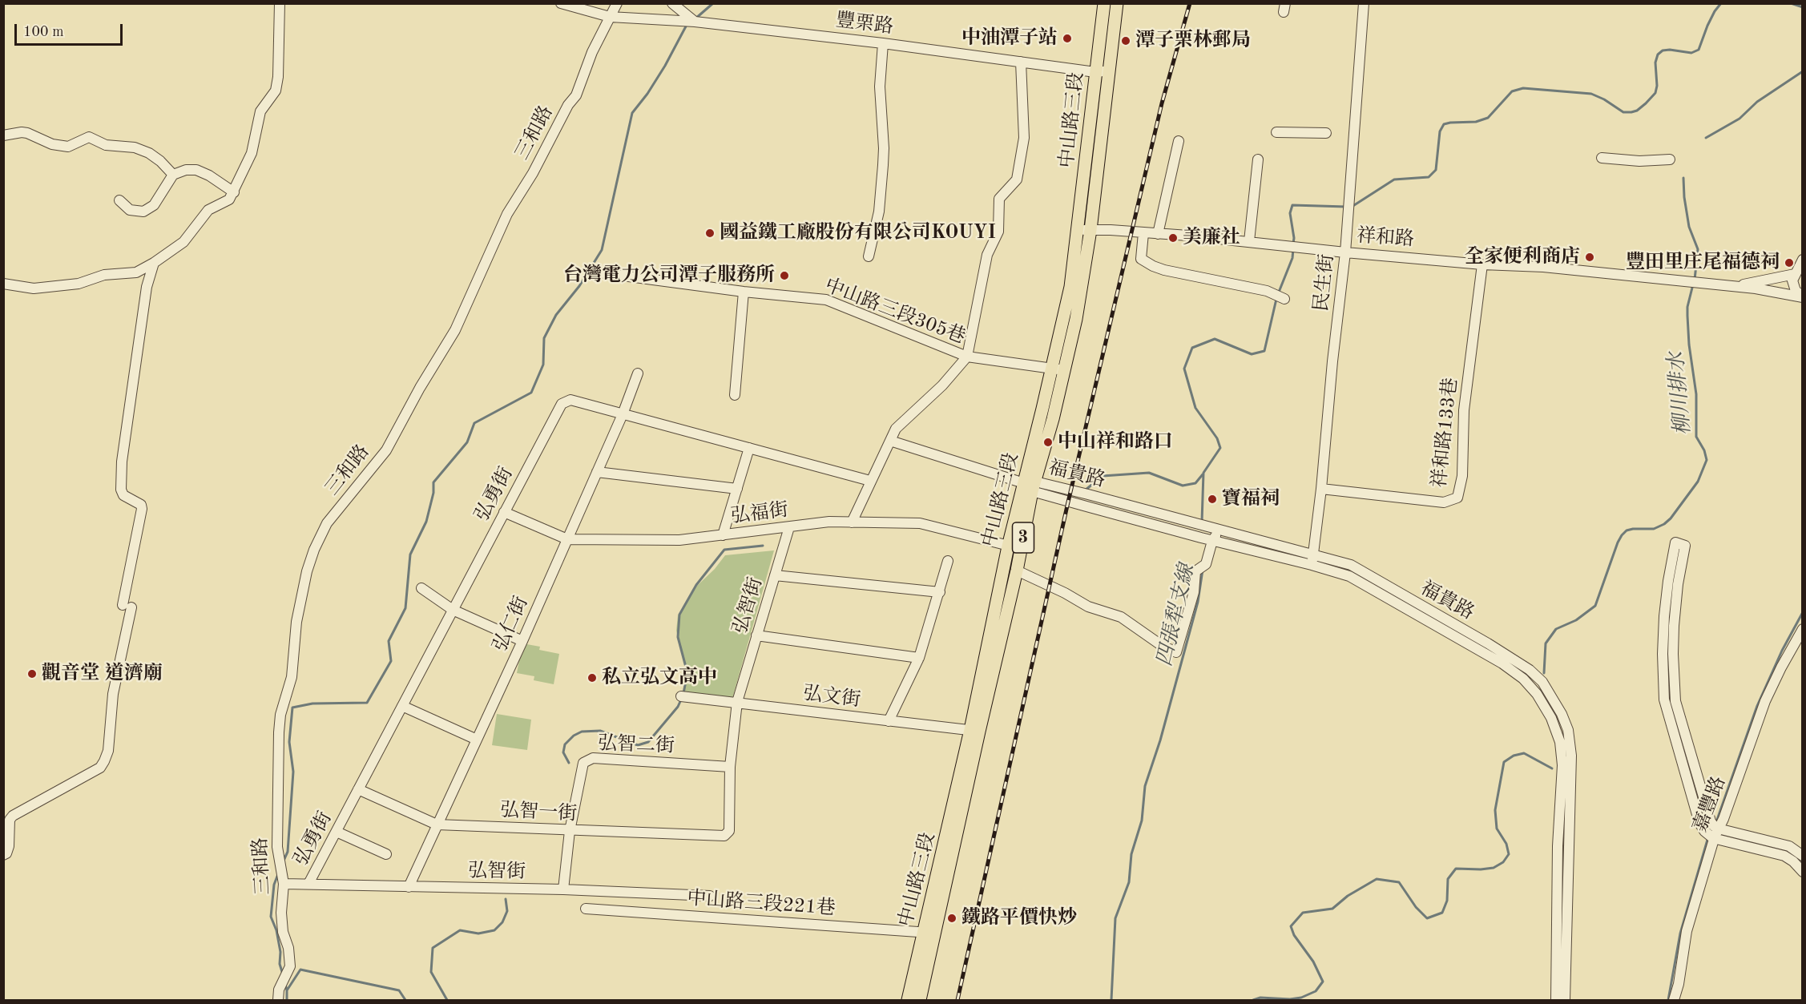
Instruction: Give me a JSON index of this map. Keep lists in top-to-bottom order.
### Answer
{
  "streets": {
    "main road": ["中山路三段", "3"],
    "street": [
      "豐栗路",
      "三和路",
      "祥和路",
      "民生街",
      "中山路三段305巷",
      "祥和路133巷",
      "福貴路",
      "弘勇街",
      "弘福街",
      "弘智街",
      "弘仁街",
      "弘文街",
      "弘智二街",
      "嘉豐路",
      "弘智一街",
      "中山路三段221巷"
    ]
  },
  "crossings": [
    ["豐栗路", "中山路三段"],
    ["豐栗路", "三和路"],
    ["中山路三段", "祥和路"],
    ["中山路三段", "中山路三段305巷"],
    ["中山路三段", "福貴路"],
    ["中山路三段", "弘福街"],
    ["中山路三段", "弘文街"],
    ["中山路三段", "中山路三段221巷"],
    ["三和路", "弘智街"],
    ["祥和路", "民生街"],
    ["祥和路", "祥和路133巷"],
    ["民生街", "祥和路133巷"],
    ["民生街", "福貴路"],
    ["弘勇街", "弘福街"],
    ["弘勇街", "弘智街"],
    ["弘勇街", "弘仁街"],
    ["弘勇街", "弘智一街"],
    ["弘福街", "弘智街"],
    ["弘福街", "弘仁街"],
    ["弘智街", "弘仁街"],
    ["弘智街", "弘文街"],
    ["弘智街", "弘智二街"],
    ["弘智街", "弘智一街"],
    ["弘仁街", "弘智一街"],
    ["弘智二街", "弘智一街"]
  ],
  "water": ["柳川排水", "四張犁支線"],
  "places": [
    "中油潭子站",
    "潭子栗林郵局",
    "國益鐵工廠股份有限公司KOUYI",
    "美廉社",
    "全家便利商店",
    "豐田里庄尾福德祠",
    "台灣電力公司潭子服務所",
    "中山祥和路口",
    "寶福祠",
    "觀音堂 道濟廟",
    "私立弘文高中",
    "鐵路平價快炒"
  ],
  "scale_bar": "100 m"
}
